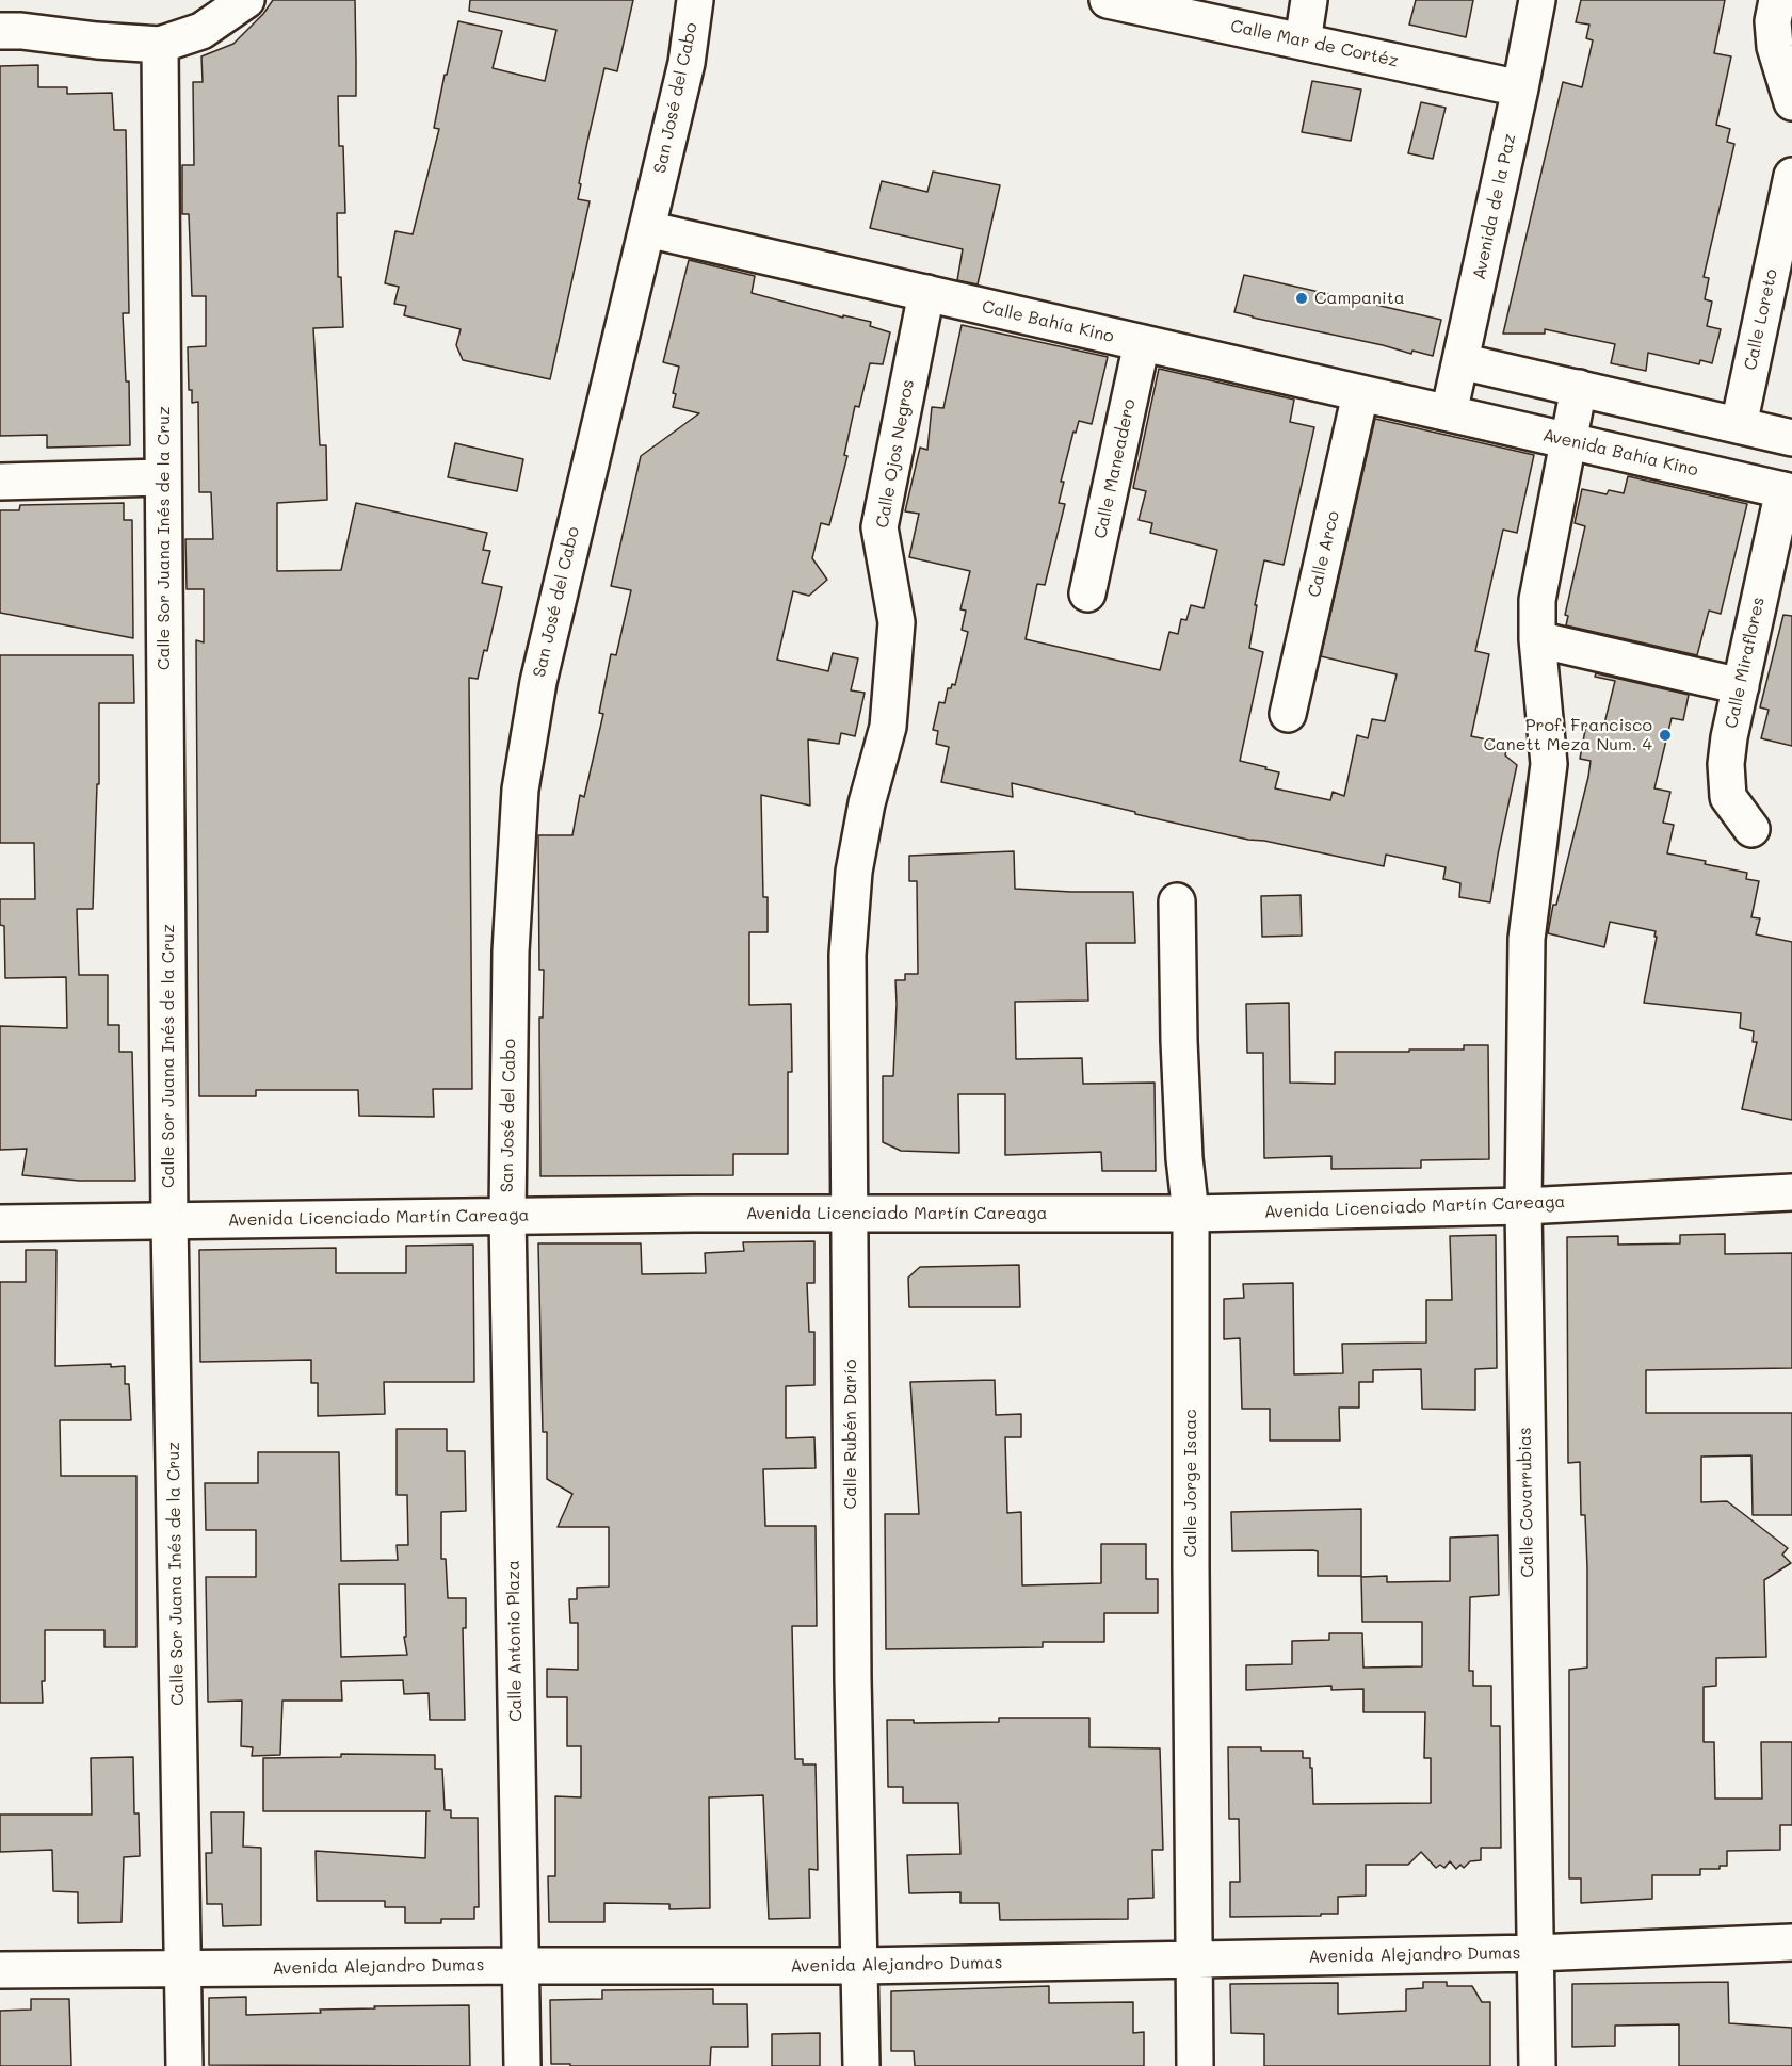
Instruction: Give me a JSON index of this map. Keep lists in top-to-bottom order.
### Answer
{
  "streets": {
    "street": [
      "Calle Mar de Cortéz",
      "San José del Cabo",
      "Avenida de la Paz",
      "Calle Loreto",
      "Calle Bahía Kino",
      "Avenida Bahía Kino",
      "Calle Ojos Negros",
      "Calle Maneadero",
      "Calle Sor Juana Inés de la Cruz",
      "Calle Arco",
      "Calle Miraflores",
      "Avenida Licenciado Martín Careaga",
      "Calle Rubén Darío",
      "Calle Jorge Isaac",
      "Calle Covarrubias",
      "Calle Antonio Plaza",
      "Avenida Alejandro Dumas"
    ]
  },
  "crossings": [
    ["Calle Mar de Cortéz", "Avenida de la Paz"],
    ["San José del Cabo", "Calle Bahía Kino"],
    ["San José del Cabo", "Avenida Licenciado Martín Careaga"],
    ["San José del Cabo", "Calle Antonio Plaza"],
    ["Avenida de la Paz", "Calle Bahía Kino"],
    ["Avenida de la Paz", "Avenida Bahía Kino"],
    ["Calle Bahía Kino", "Avenida Bahía Kino"],
    ["Calle Bahía Kino", "Calle Ojos Negros"],
    ["Calle Bahía Kino", "Calle Maneadero"],
    ["Calle Bahía Kino", "Calle Arco"],
    ["Avenida Bahía Kino", "Calle Miraflores"],
    ["Avenida Bahía Kino", "Calle Covarrubias"],
    ["Calle Ojos Negros", "Calle Rubén Darío"],
    ["Calle Sor Juana Inés de la Cruz", "Avenida Licenciado Martín Careaga"],
    ["Calle Sor Juana Inés de la Cruz", "Avenida Alejandro Dumas"],
    ["Avenida Licenciado Martín Careaga", "Calle Rubén Darío"],
    ["Avenida Licenciado Martín Careaga", "Calle Jorge Isaac"],
    ["Avenida Licenciado Martín Careaga", "Calle Covarrubias"],
    ["Avenida Licenciado Martín Careaga", "Calle Antonio Plaza"],
    ["Calle Rubén Darío", "Avenida Alejandro Dumas"],
    ["Calle Jorge Isaac", "Avenida Alejandro Dumas"],
    ["Calle Covarrubias", "Avenida Alejandro Dumas"],
    ["Calle Antonio Plaza", "Avenida Alejandro Dumas"]
  ],
  "places": ["Campanita", "Prof. Francisco Canett Meza Num. 4"]
}
